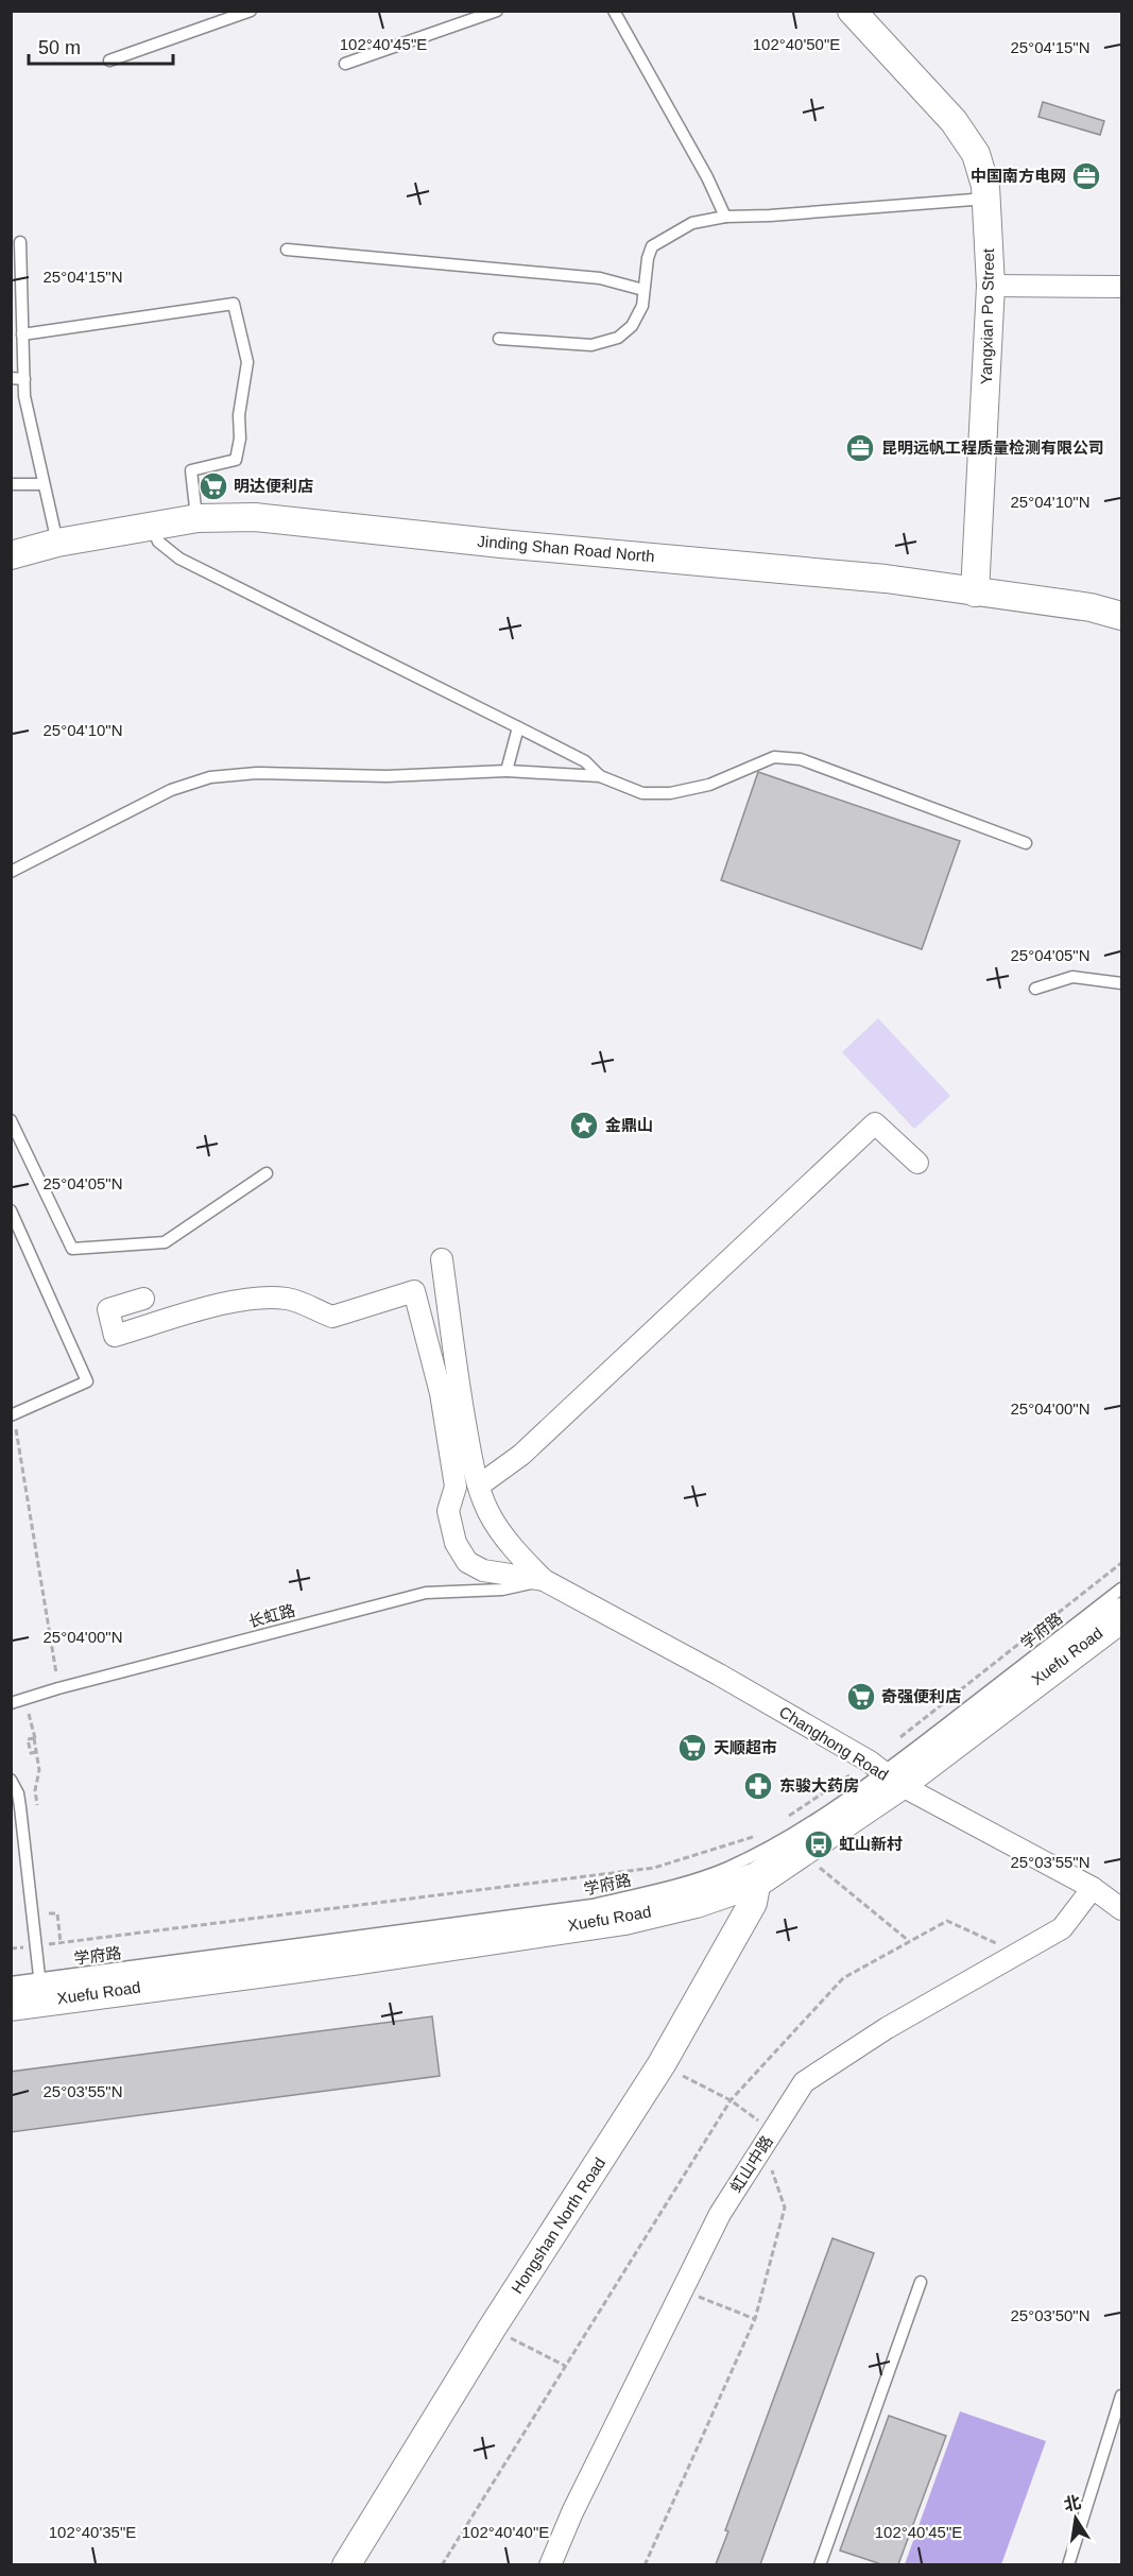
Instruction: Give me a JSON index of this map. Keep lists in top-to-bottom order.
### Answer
{
  "streets": {
    "main road": ["Xuefu Road"],
    "street": [
      "Yangxian Po Street",
      "Jinding Shan Road North",
      "Changhong Road",
      "虹山中路",
      "Hongshan North Road"
    ],
    "lane": ["长虹路", "学府路"]
  },
  "crossings": [
    ["Yangxian Po Street", "Jinding Shan Road North"],
    ["长虹路", "Changhong Road"],
    ["学府路", "Xuefu Road"],
    ["学府路", "Changhong Road"],
    ["Xuefu Road", "Changhong Road"],
    ["Xuefu Road", "Hongshan North Road"],
    ["Changhong Road", "虹山中路"]
  ],
  "places": {
    "office": ["中国南方电网", "昆明远帆工程质量检测有限公司"],
    "supermarket": ["明达便利店", "奇强便利店", "天顺超市"],
    "place": ["金鼎山"],
    "pharmacy": ["东骏大药房"],
    "bus stop": ["虹山新村"]
  },
  "scale_bar": "50 m",
  "north": "top",
  "coordinates": [
    "102°40'45\"E",
    "102°40'50\"E",
    "25°04'15\"N",
    "25°04'10\"N",
    "25°04'05\"N",
    "25°04'00\"N",
    "25°03'55\"N",
    "25°03'50\"N",
    "102°40'35\"E",
    "102°40'40\"E"
  ]
}
